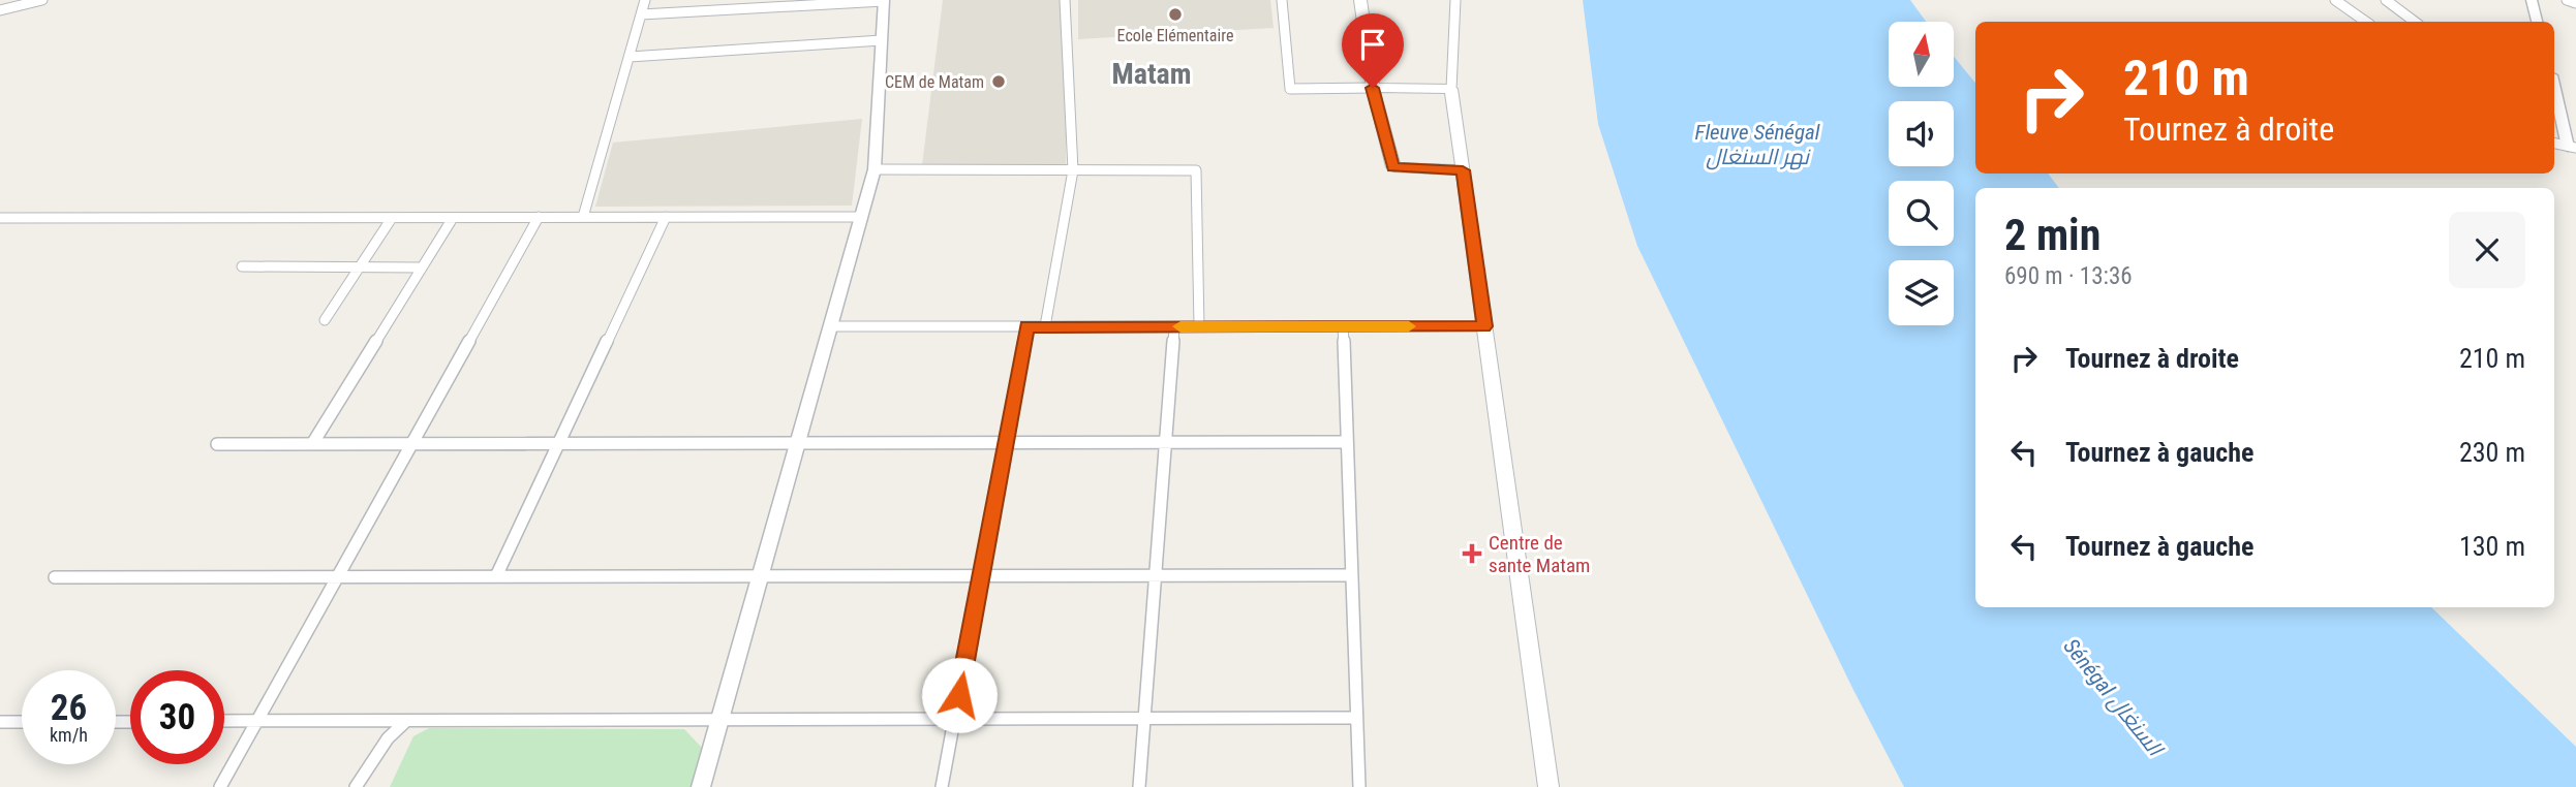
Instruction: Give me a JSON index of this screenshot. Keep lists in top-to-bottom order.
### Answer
{
  "districts": ["Matam"],
  "water": ["Fleuve Sénégal نهر السنغال", "Sénégal السنغال"],
  "places": {
    "other": ["Ecole Elémentaire", "CEM de Matam"],
    "health": ["Centre de sante Matam"]
  },
  "north": "top",
  "page": {
    "turn": ["210 m", "Tournez à droite"],
    "heading": ["2 min", "690 m · 13:36"],
    "list": [
      {
        "name": "Tournez à droite",
        "value": "210 m"
      },
      {
        "name": "Tournez à gauche",
        "value": "230 m"
      },
      {
        "name": "Tournez à gauche",
        "value": "130 m"
      }
    ],
    "speed": "26 km/h",
    "limit": "30"
  }
}
